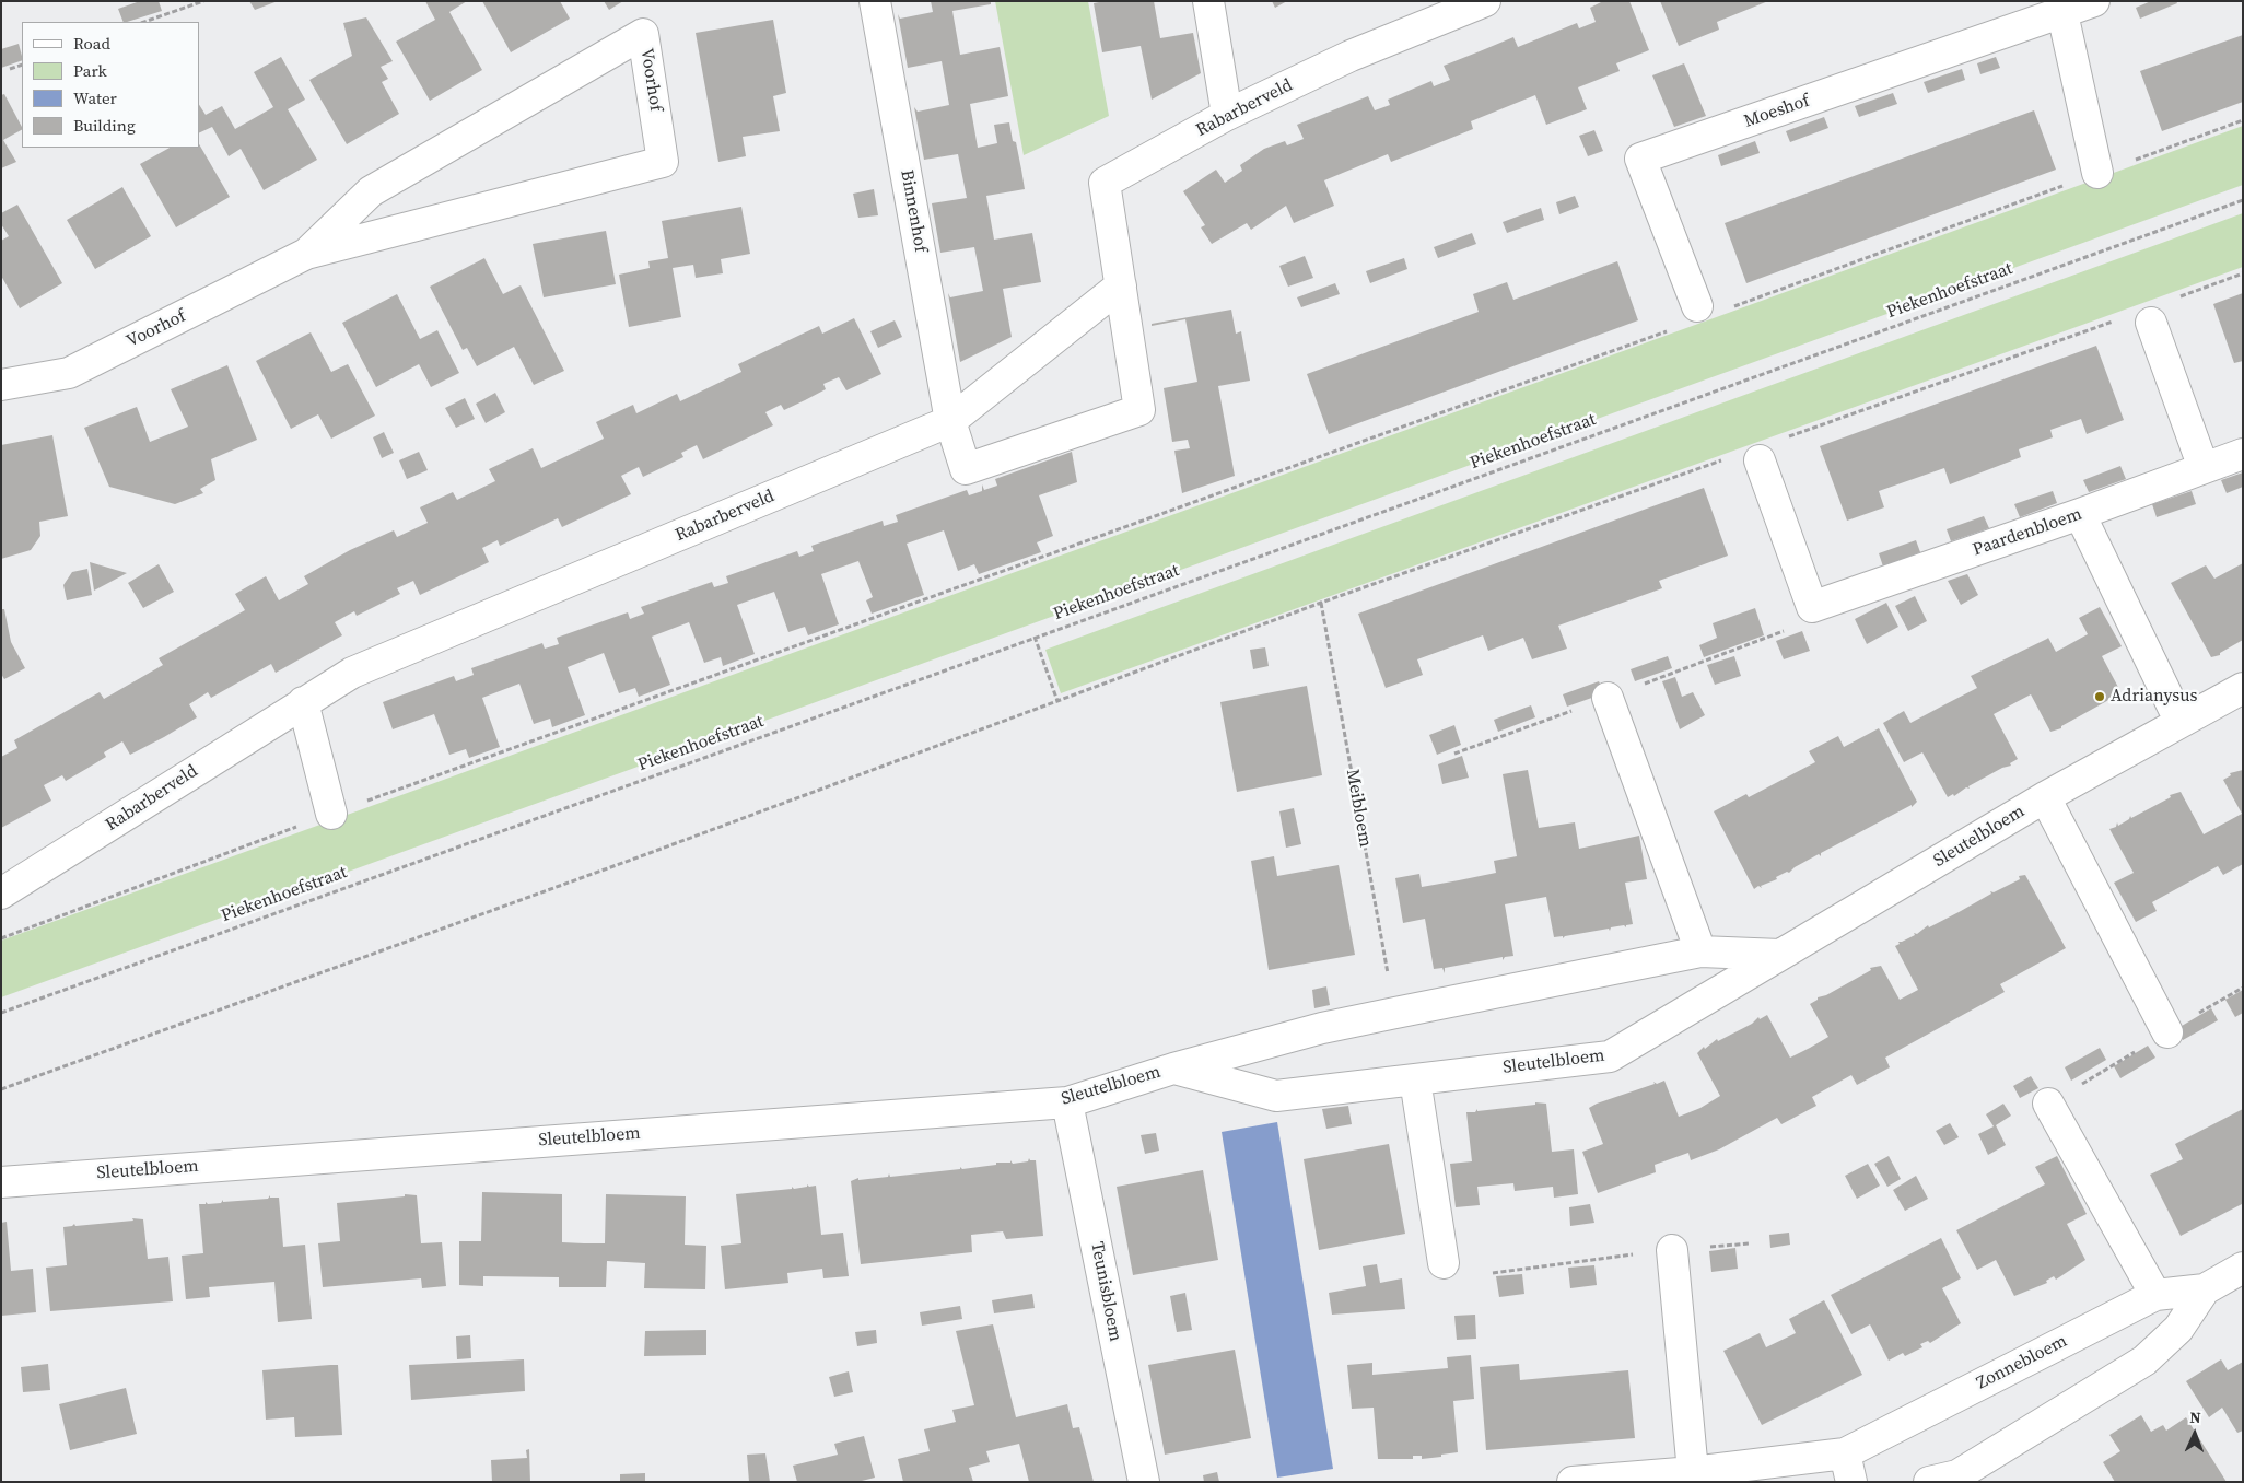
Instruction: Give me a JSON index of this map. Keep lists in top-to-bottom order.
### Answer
{
  "streets": {
    "street": [
      "Voorhof",
      "Rabarberveld",
      "Moeshof",
      "Binnenhof",
      "Paardenbloem",
      "Sleutelbloem",
      "Teunisbloem",
      "Zonnebloem"
    ],
    "path": ["Piekenhoefstraat", "Meibloem"]
  },
  "crossings": [
    ["Rabarberveld", "Binnenhof"],
    ["Meibloem", "Sleutelbloem"],
    ["Sleutelbloem", "Teunisbloem"]
  ],
  "places": ["Adrianysus"],
  "legend": [
    "Road",
    "Park",
    "Water",
    "Building"
  ],
  "north": "top"
}
